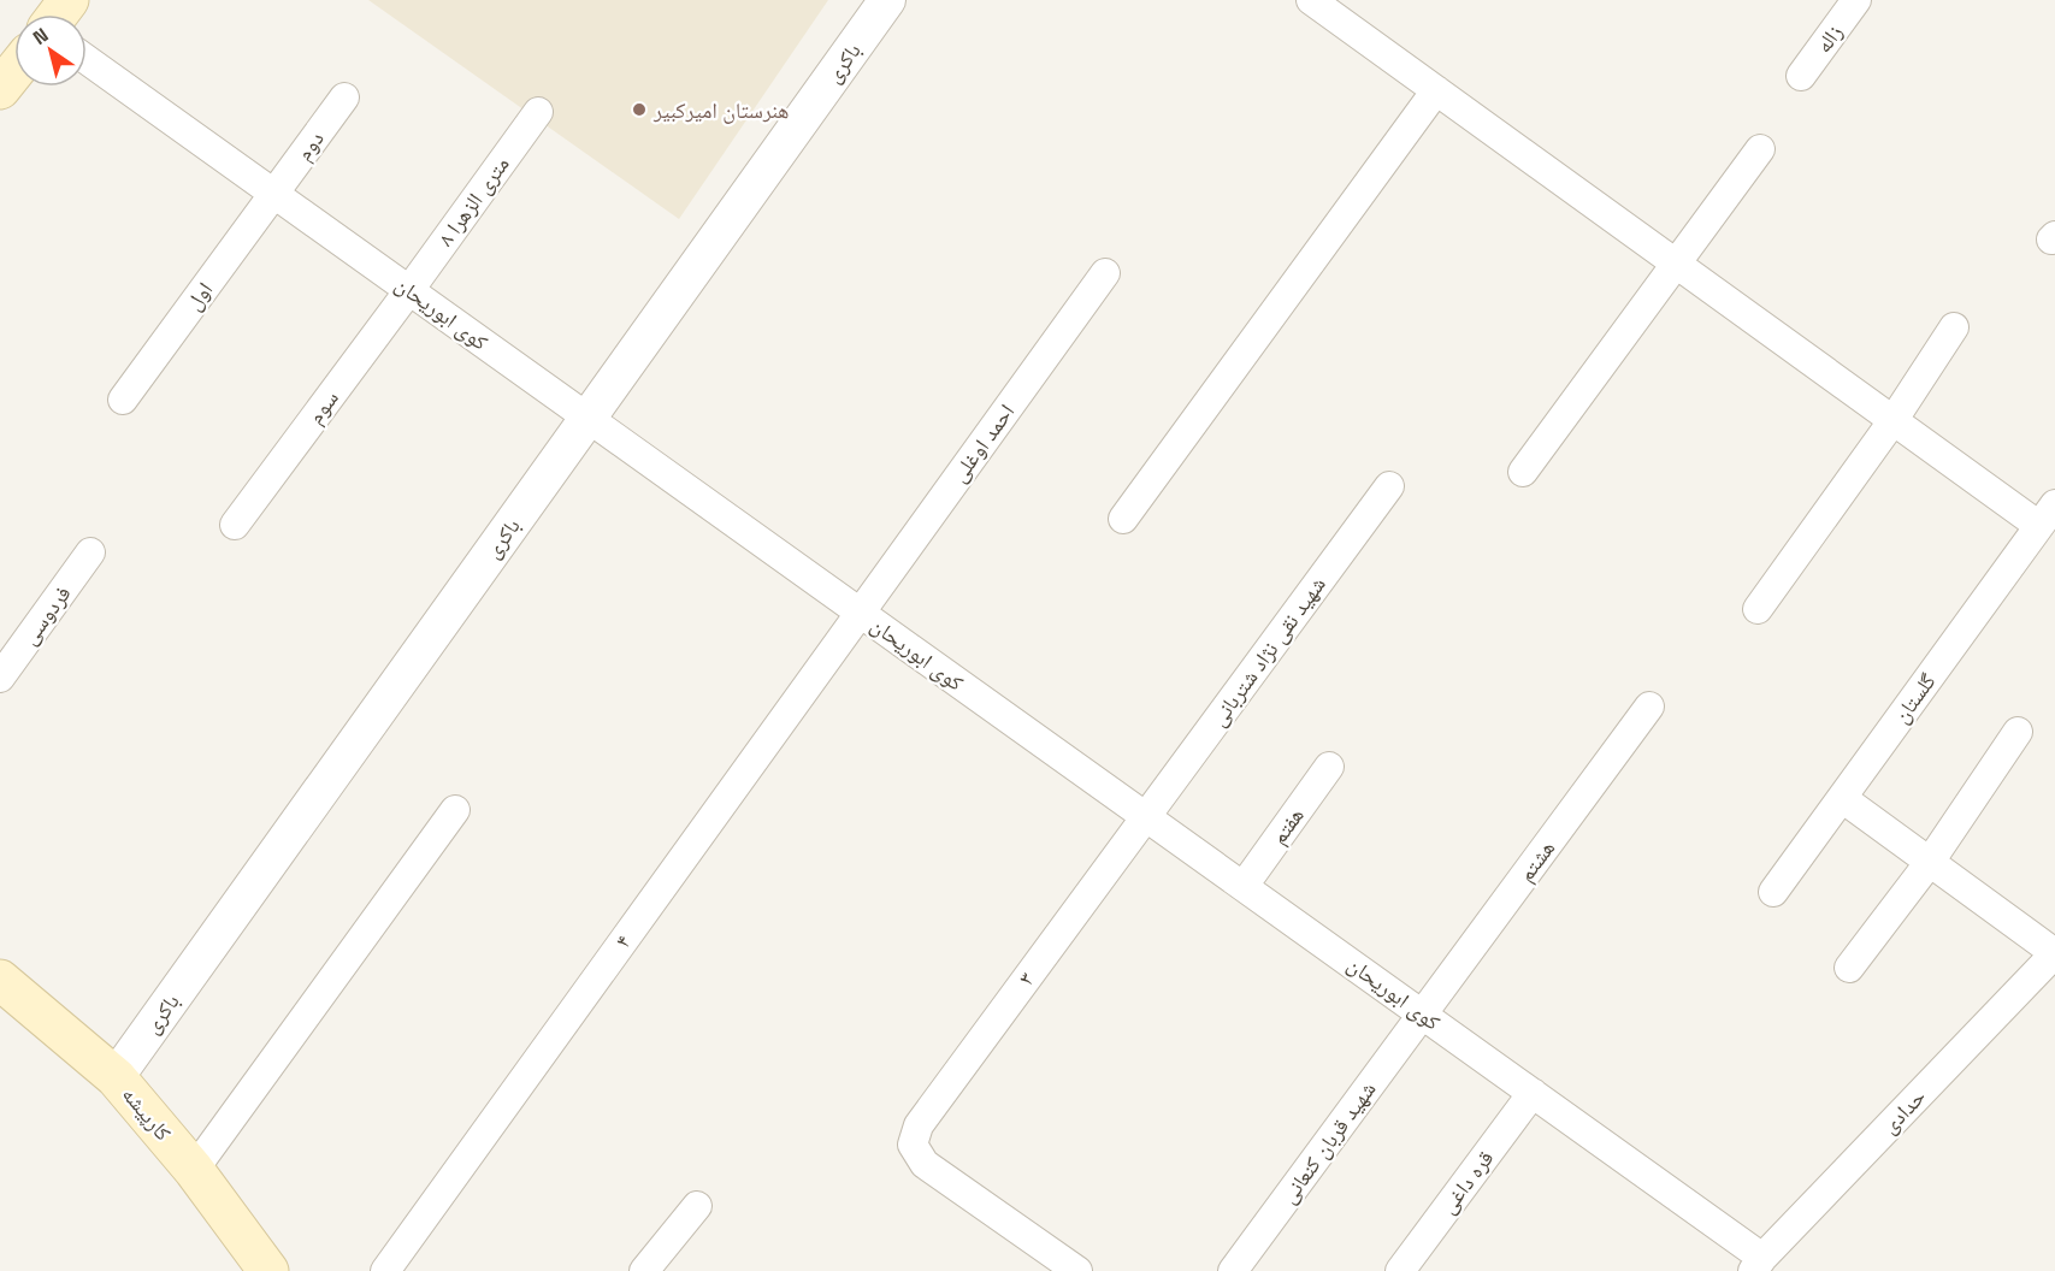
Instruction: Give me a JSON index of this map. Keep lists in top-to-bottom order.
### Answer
{
  "streets": {
    "main road": ["کارپیشه"],
    "street": [
      "زاله",
      "باکری",
      "دوم",
      "۸ متری الزهرا",
      "اول",
      "کوی ابوریحان",
      "سوم",
      "احمد اوغلی",
      "فردوسی",
      "شهید نقی نژاد شتربانی",
      "گلستان",
      "هفتم",
      "هشتم",
      "۴",
      "۳",
      "حدادی",
      "شهید قربان کنعانی",
      "قره داغی"
    ]
  },
  "crossings": [
    ["باکری", "کوی ابوریحان"],
    ["باکری", "کارپیشه"],
    ["دوم", "اول"],
    ["دوم", "کوی ابوریحان"],
    ["۸ متری الزهرا", "کوی ابوریحان"],
    ["۸ متری الزهرا", "سوم"],
    ["اول", "کوی ابوریحان"],
    ["کوی ابوریحان", "سوم"],
    ["کوی ابوریحان", "احمد اوغلی"],
    ["کوی ابوریحان", "شهید نقی نژاد شتربانی"],
    ["کوی ابوریحان", "هفتم"],
    ["کوی ابوریحان", "هشتم"],
    ["کوی ابوریحان", "۴"],
    ["کوی ابوریحان", "۳"],
    ["کوی ابوریحان", "حدادی"],
    ["کوی ابوریحان", "شهید قربان کنعانی"],
    ["کوی ابوریحان", "قره داغی"],
    ["احمد اوغلی", "۴"],
    ["شهید نقی نژاد شتربانی", "۳"],
    ["هشتم", "شهید قربان کنعانی"]
  ],
  "places": ["هنرستان امیرکبیر"],
  "north": "top left"
}
